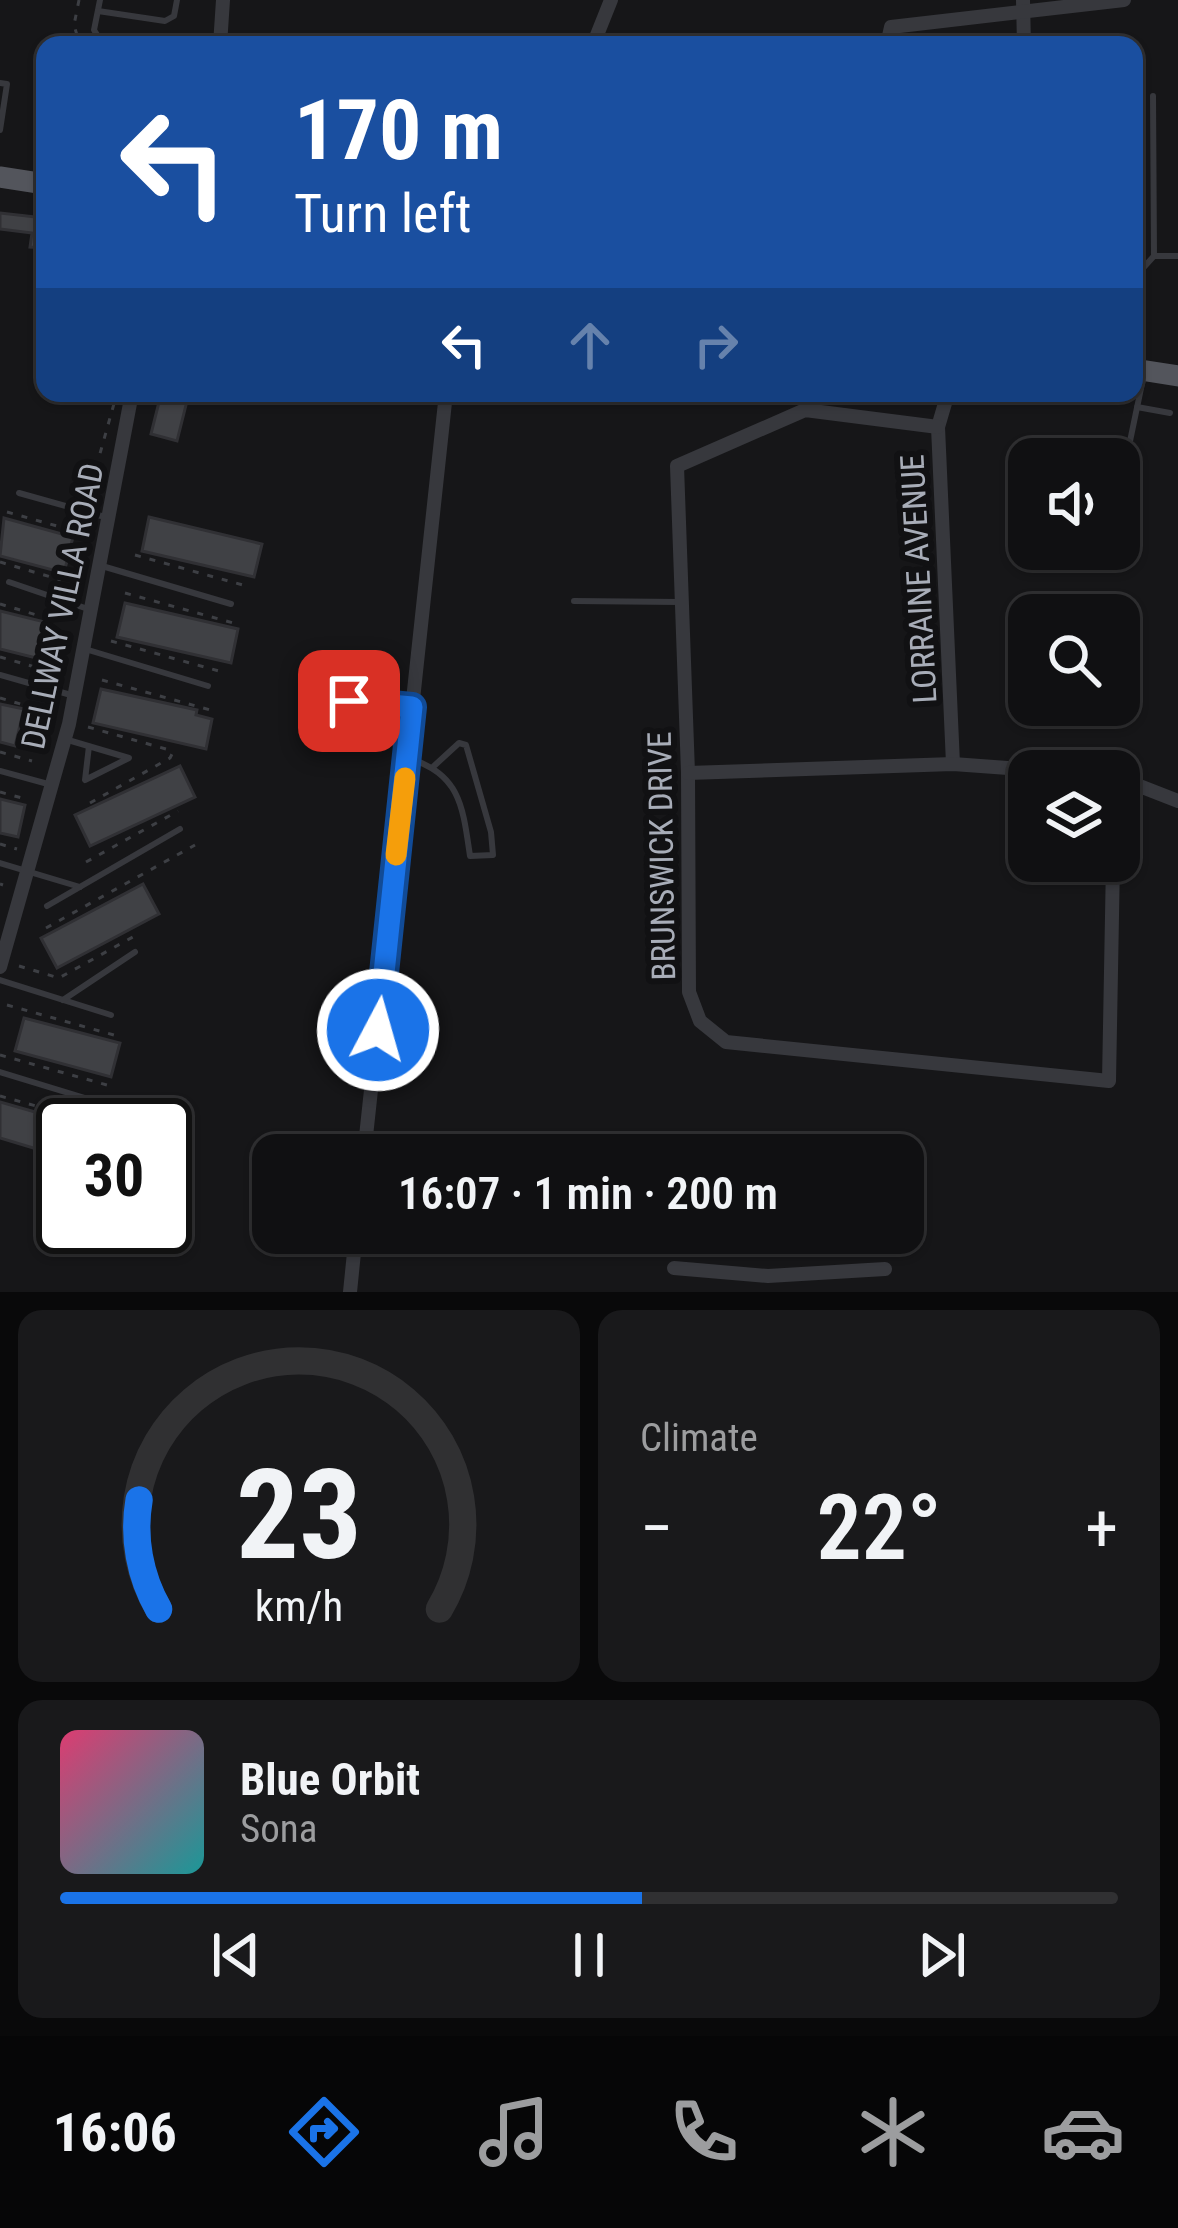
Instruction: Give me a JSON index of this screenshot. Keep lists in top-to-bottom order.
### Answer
{
  "streets": {
    "street": ["LORRAINE AVENUE", "DELLWAY VILLA ROAD", "BRUNSWICK DRIVE"]
  },
  "crossings": [
    ["LORRAINE AVENUE", "BRUNSWICK DRIVE"]
  ],
  "page": {
    "turn": ["170 m", "Turn left"],
    "limit": "30",
    "trip": "16:07 · 1 min · 200 m",
    "tile": "Climate",
    "heat": ["−", "22°", "+"],
    "song": ["Blue Orbit", "Sona"],
    "tabs": "16:06",
    "gauge": ["23", "km/h"]
  }
}
